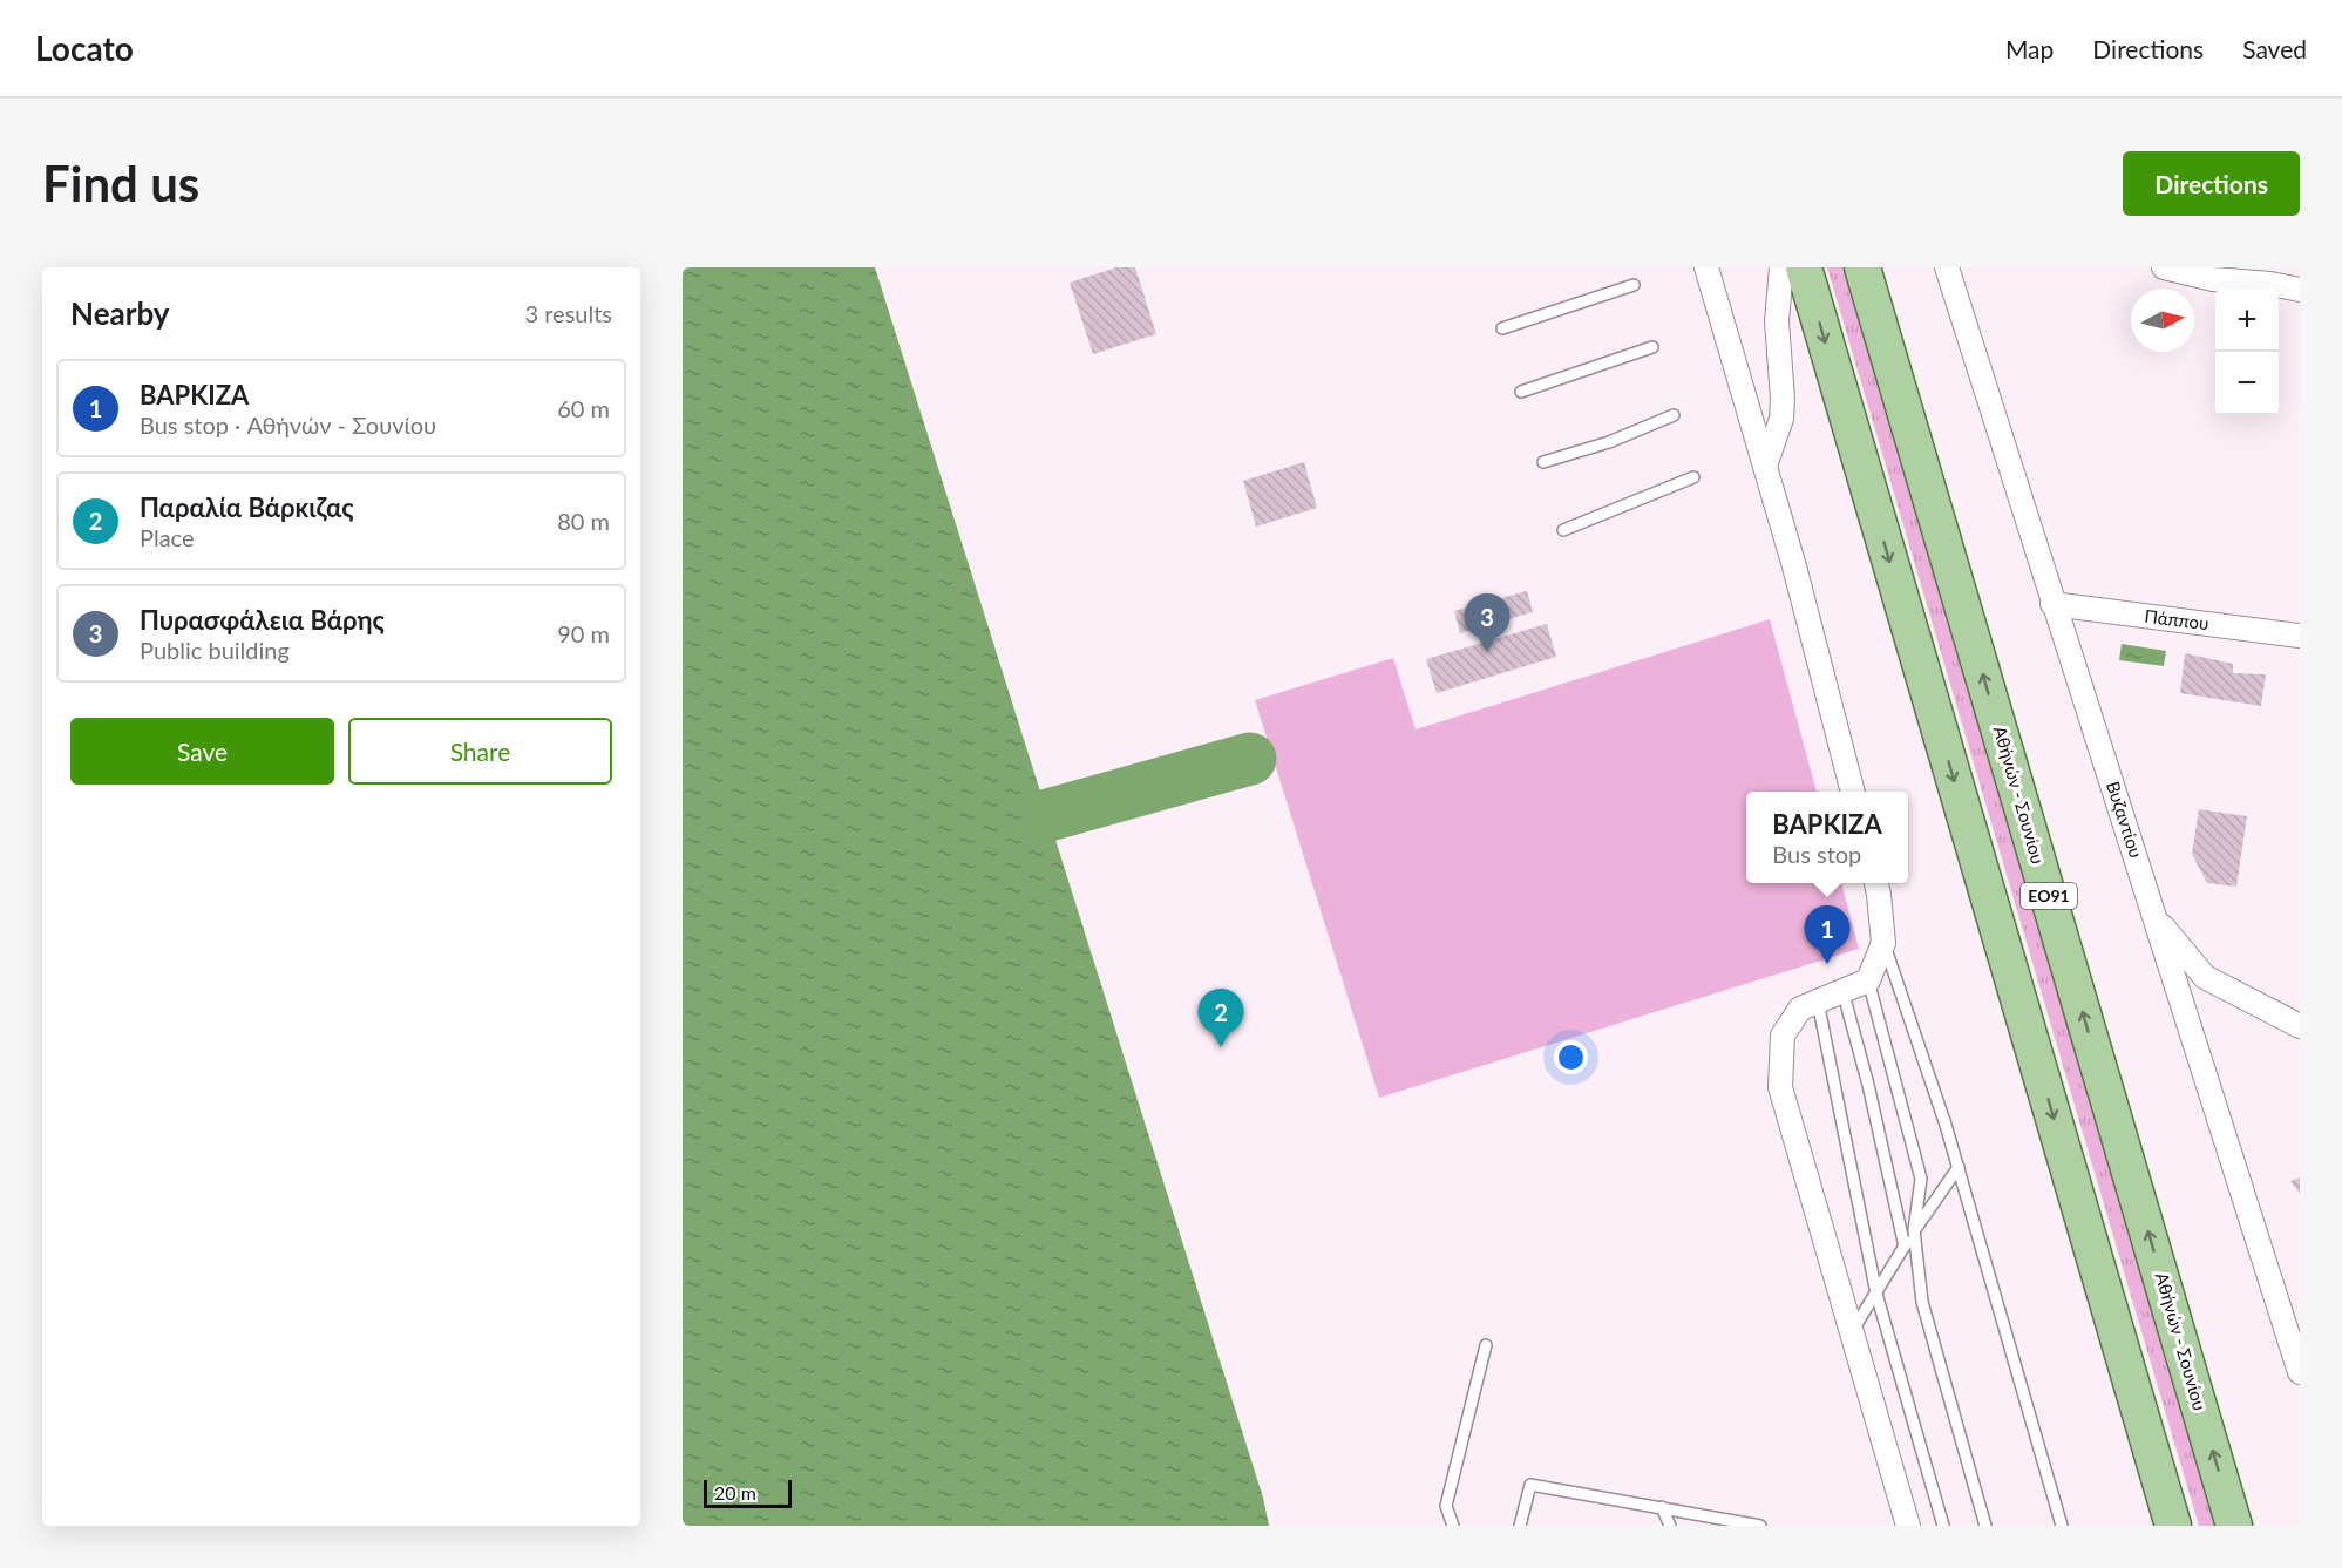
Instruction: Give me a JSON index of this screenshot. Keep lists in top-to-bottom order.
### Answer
{
  "streets": {
    "main road": ["Αθήνών - Σουνίου", "ΕΟ91"],
    "street": ["Πάππου", "Βυζαντίου"]
  },
  "crossings": [
    ["Πάππου", "Βυζαντίου"]
  ],
  "scale_bar": "20 m",
  "north": "right",
  "page": {
    "header": "Locato",
    "nav": ["Map", "Directions", "Saved"],
    "buttons": [
      "Directions",
      ["Save", "Share"]
    ],
    "title": "Find us",
    "heading": ["Nearby", "3 results"],
    "map_buttons": ["+", "−"],
    "list": [
      {
        "mark": "1",
        "name": "ΒΑΡΚΙΖΑ",
        "note": "Bus stop · Αθήνών - Σουνίου",
        "value": "60 m"
      },
      {
        "mark": "2",
        "name": "Παραλία Βάρκιζας",
        "note": "Place",
        "value": "80 m"
      },
      {
        "mark": "3",
        "name": "Πυρασφάλεια Βάρης",
        "note": "Public building",
        "value": "90 m"
      }
    ],
    "pins": ["3", "1", "2"],
    "popup": ["ΒΑΡΚΙΖΑ", "Bus stop"],
    "scale": "20 m"
  }
}
